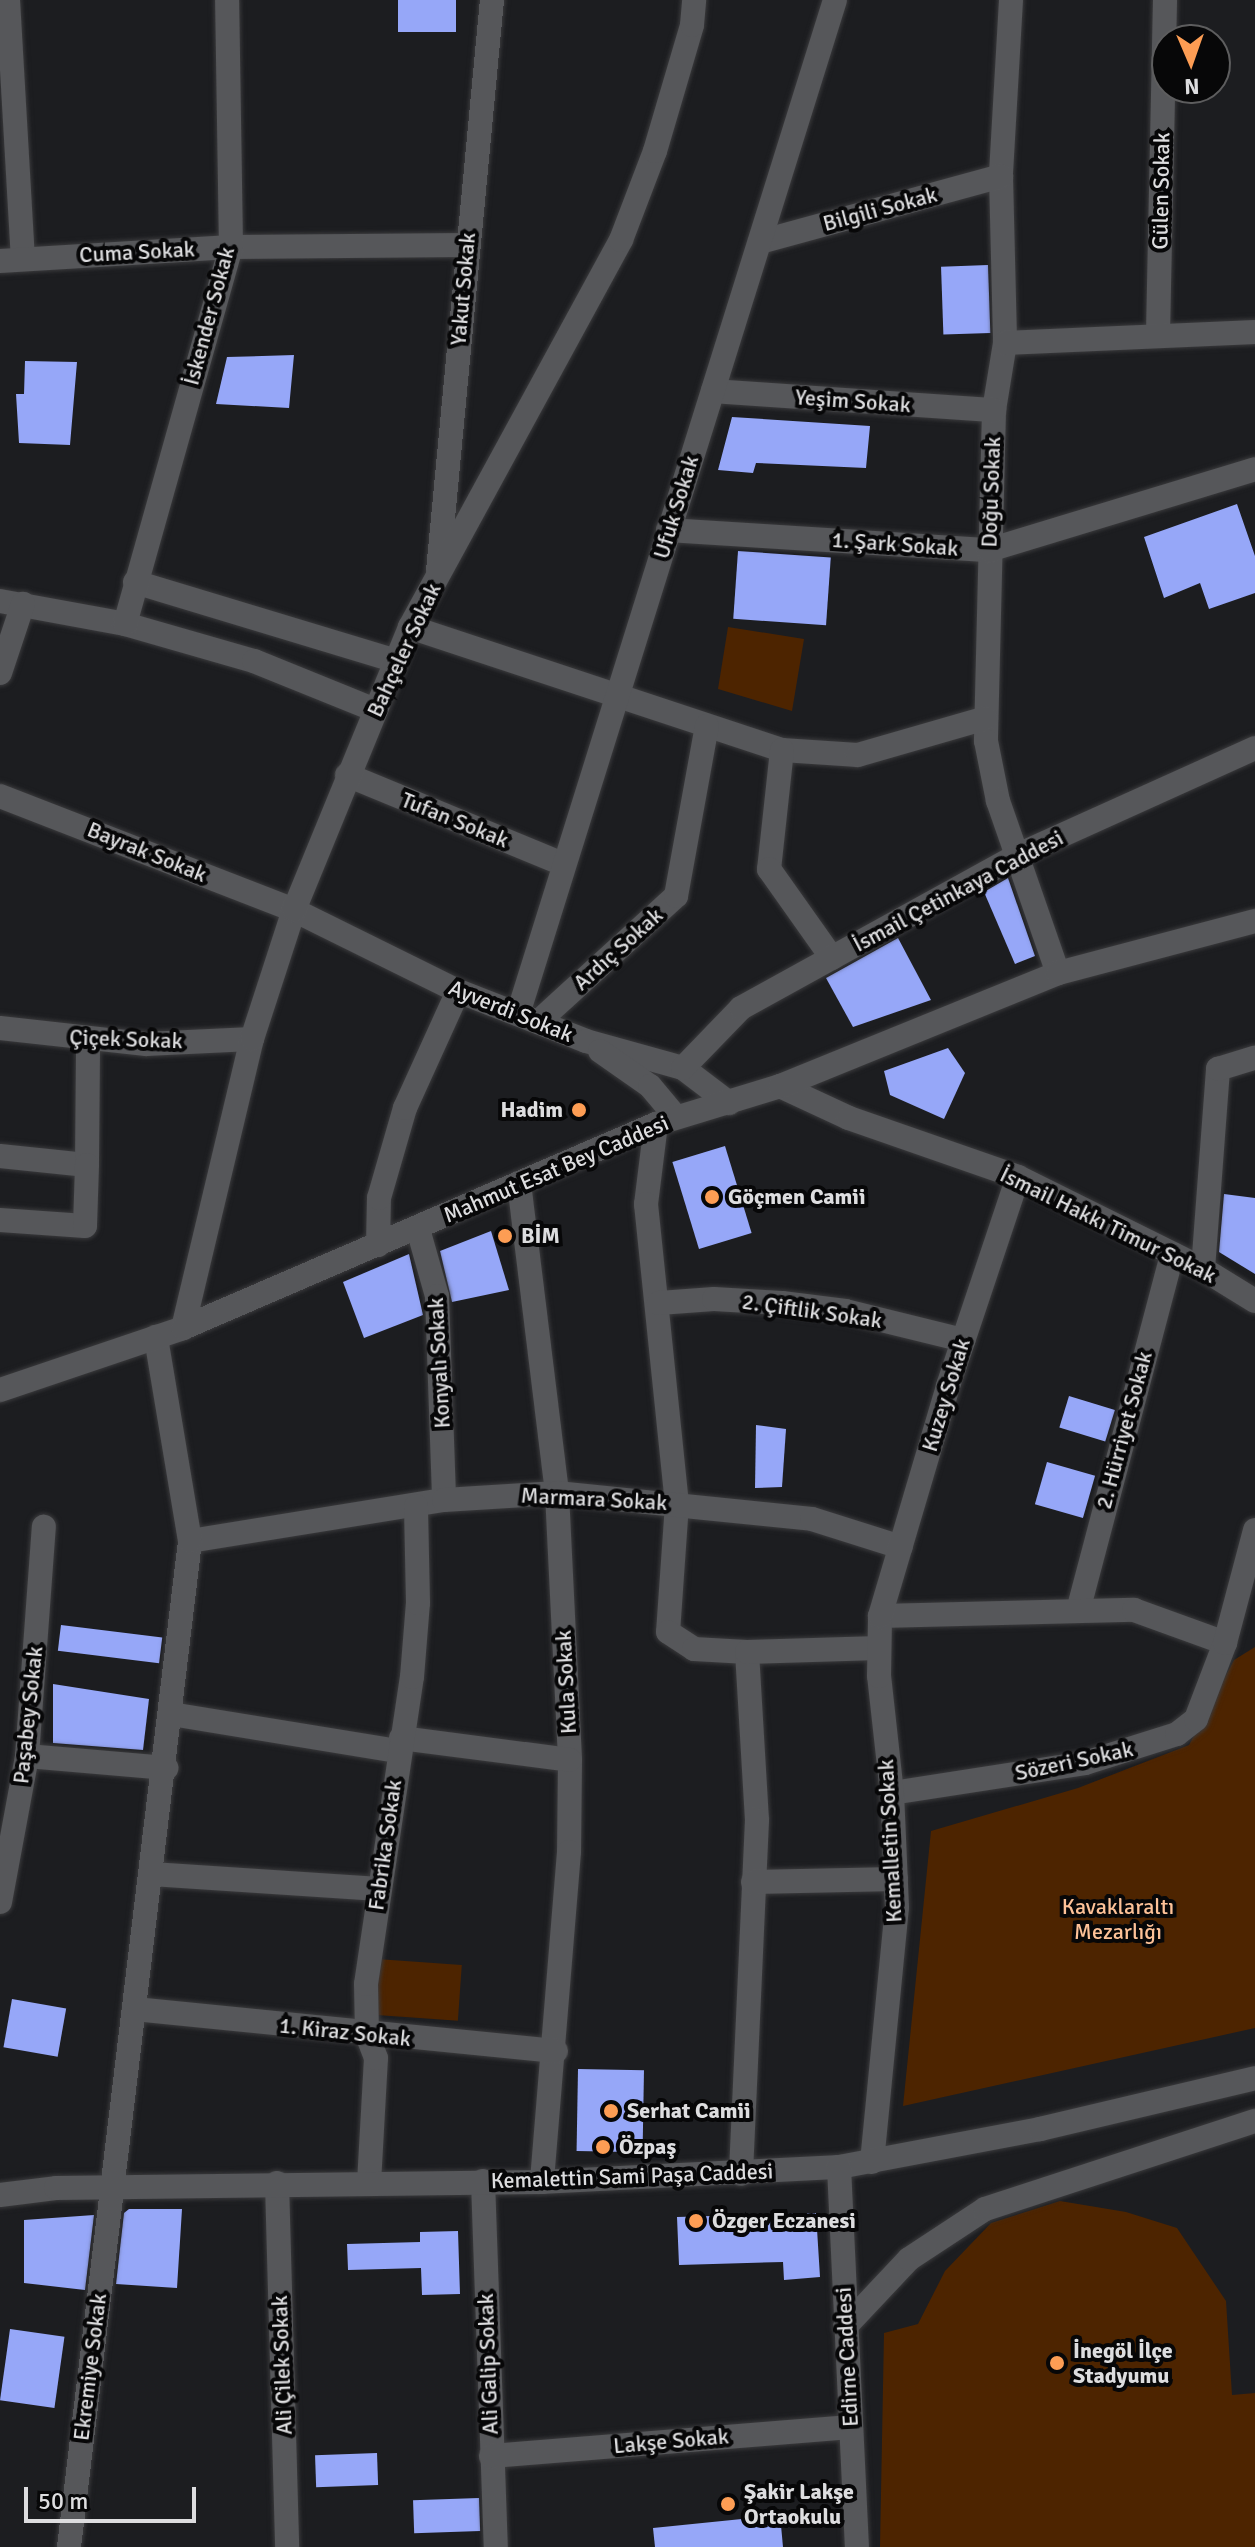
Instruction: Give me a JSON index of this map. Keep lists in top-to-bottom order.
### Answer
{
  "streets": {
    "street": [
      "Gülen Sokak",
      "Bilgili Sokak",
      "Cuma Sokak",
      "Yakut Sokak",
      "İskender Sokak",
      "Yeşim Sokak",
      "Doğu Sokak",
      "Ufuk Sokak",
      "1. Şark Sokak",
      "Bahçeler Sokak",
      "Tufan Sokak",
      "Bayrak Sokak",
      "İsmail Çetinkaya Caddesi",
      "Ardıç Sokak",
      "Ayverdi Sokak",
      "Çiçek Sokak",
      "Mahmut Esat Bey Caddesi",
      "İsmail Hakkı Timur Sokak",
      "2. Çiftlik Sokak",
      "Konyalı Sokak",
      "Kuzey Sokak",
      "2. Hürriyet Sokak",
      "Marmara Sokak",
      "Kula Sokak",
      "Paşabey Sokak",
      "Sözeri Sokak",
      "Kemalletin Sokak",
      "Fabrika Sokak",
      "1. Kiraz Sokak",
      "Kemalettin Sami Paşa Caddesi",
      "Edirne Caddesi",
      "Ali Galip Sokak",
      "Ali Çilek Sokak",
      "Ekremiye Sokak",
      "Lakşe Sokak"
    ]
  },
  "crossings": [
    ["Bilgili Sokak", "Doğu Sokak"],
    ["Bilgili Sokak", "Ufuk Sokak"],
    ["Cuma Sokak", "Yakut Sokak"],
    ["Cuma Sokak", "İskender Sokak"],
    ["Yakut Sokak", "Bahçeler Sokak"],
    ["Yeşim Sokak", "Doğu Sokak"],
    ["Yeşim Sokak", "Ufuk Sokak"],
    ["Doğu Sokak", "1. Şark Sokak"],
    ["Doğu Sokak", "İsmail Çetinkaya Caddesi"],
    ["Doğu Sokak", "Mahmut Esat Bey Caddesi"],
    ["Ufuk Sokak", "1. Şark Sokak"],
    ["Ufuk Sokak", "Tufan Sokak"],
    ["Ufuk Sokak", "Ardıç Sokak"],
    ["Ufuk Sokak", "Ayverdi Sokak"],
    ["Bahçeler Sokak", "Tufan Sokak"],
    ["Bahçeler Sokak", "Bayrak Sokak"],
    ["Bahçeler Sokak", "Ayverdi Sokak"],
    ["Bahçeler Sokak", "Çiçek Sokak"],
    ["Bahçeler Sokak", "Mahmut Esat Bey Caddesi"],
    ["Bayrak Sokak", "Ayverdi Sokak"],
    ["İsmail Çetinkaya Caddesi", "Ayverdi Sokak"],
    ["Ardıç Sokak", "Ayverdi Sokak"],
    ["Ayverdi Sokak", "Mahmut Esat Bey Caddesi"],
    ["Mahmut Esat Bey Caddesi", "İsmail Hakkı Timur Sokak"],
    ["Mahmut Esat Bey Caddesi", "Konyalı Sokak"],
    ["Mahmut Esat Bey Caddesi", "Kula Sokak"],
    ["Mahmut Esat Bey Caddesi", "Ekremiye Sokak"],
    ["İsmail Hakkı Timur Sokak", "Kuzey Sokak"],
    ["İsmail Hakkı Timur Sokak", "2. Hürriyet Sokak"],
    ["2. Çiftlik Sokak", "Kuzey Sokak"],
    ["Konyalı Sokak", "Marmara Sokak"],
    ["Kuzey Sokak", "Marmara Sokak"],
    ["Kuzey Sokak", "Kemalletin Sokak"],
    ["Marmara Sokak", "Kula Sokak"],
    ["Marmara Sokak", "Fabrika Sokak"],
    ["Marmara Sokak", "Ekremiye Sokak"],
    ["Kula Sokak", "1. Kiraz Sokak"],
    ["Kula Sokak", "Kemalettin Sami Paşa Caddesi"],
    ["Sözeri Sokak", "Kemalletin Sokak"],
    ["Kemalletin Sokak", "Kemalettin Sami Paşa Caddesi"],
    ["Fabrika Sokak", "1. Kiraz Sokak"],
    ["Fabrika Sokak", "Kemalettin Sami Paşa Caddesi"],
    ["1. Kiraz Sokak", "Ekremiye Sokak"],
    ["Kemalettin Sami Paşa Caddesi", "Edirne Caddesi"],
    ["Kemalettin Sami Paşa Caddesi", "Ali Galip Sokak"],
    ["Kemalettin Sami Paşa Caddesi", "Ali Çilek Sokak"],
    ["Kemalettin Sami Paşa Caddesi", "Ekremiye Sokak"],
    ["Edirne Caddesi", "Lakşe Sokak"],
    ["Ali Galip Sokak", "Lakşe Sokak"]
  ],
  "parks": ["Kavaklaraltı Mezarlığı"],
  "places": [
    "Hadim",
    "Göçmen Camii",
    "BİM",
    "Serhat Camii",
    "Özpaş",
    "Özger Eczanesi",
    "İnegöl İlçe Stadyumu",
    "Şakir Lakşe Ortaokulu"
  ],
  "scale_bar": "50 m",
  "north": "bottom"
}
